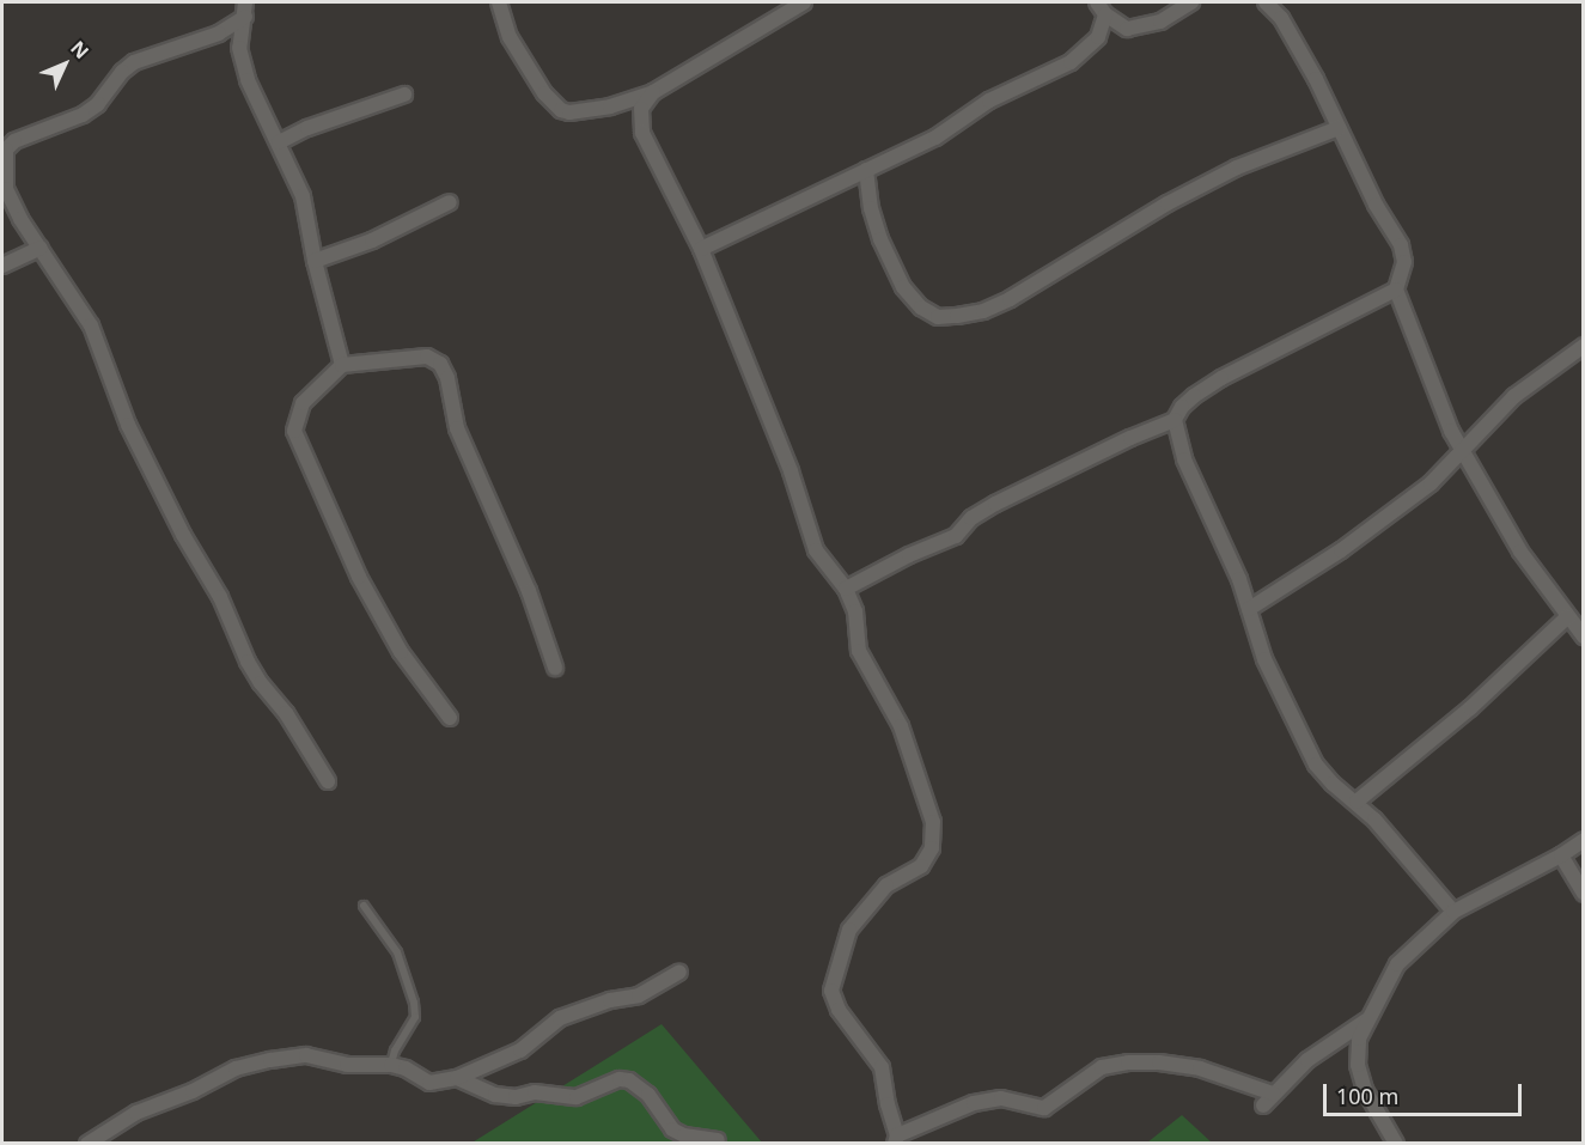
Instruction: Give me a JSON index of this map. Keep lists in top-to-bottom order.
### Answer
{
  "scale_bar": "100 m",
  "north": "top right"
}
